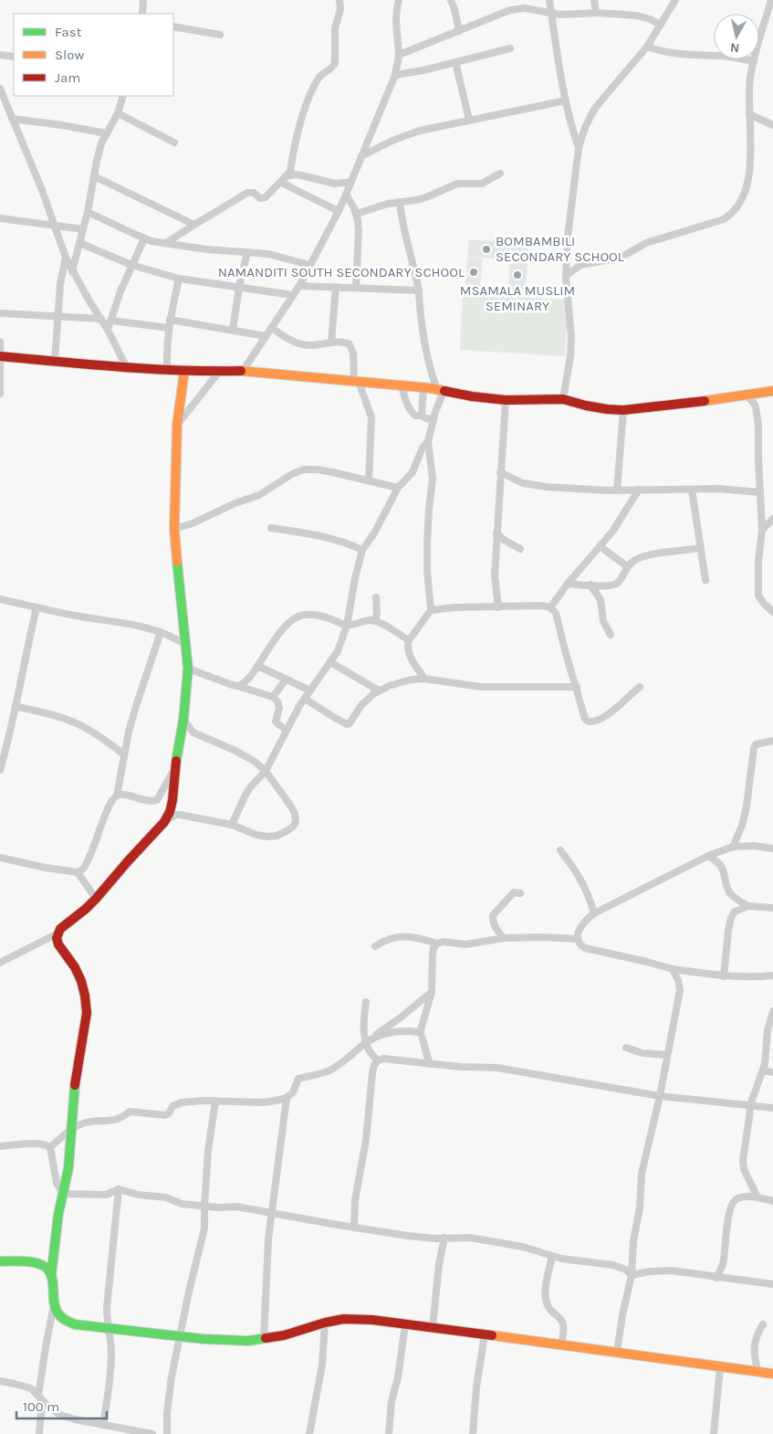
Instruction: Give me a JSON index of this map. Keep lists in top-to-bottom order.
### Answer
{
  "places": ["BOMBAMBILI SECONDARY SCHOOL", "NAMANDITI SOUTH SECONDARY SCHOOL", "MSAMALA MUSLIM SEMINARY"],
  "legend": ["Fast", "Slow", "Jam"],
  "scale_bar": "100 m",
  "north": "bottom"
}
